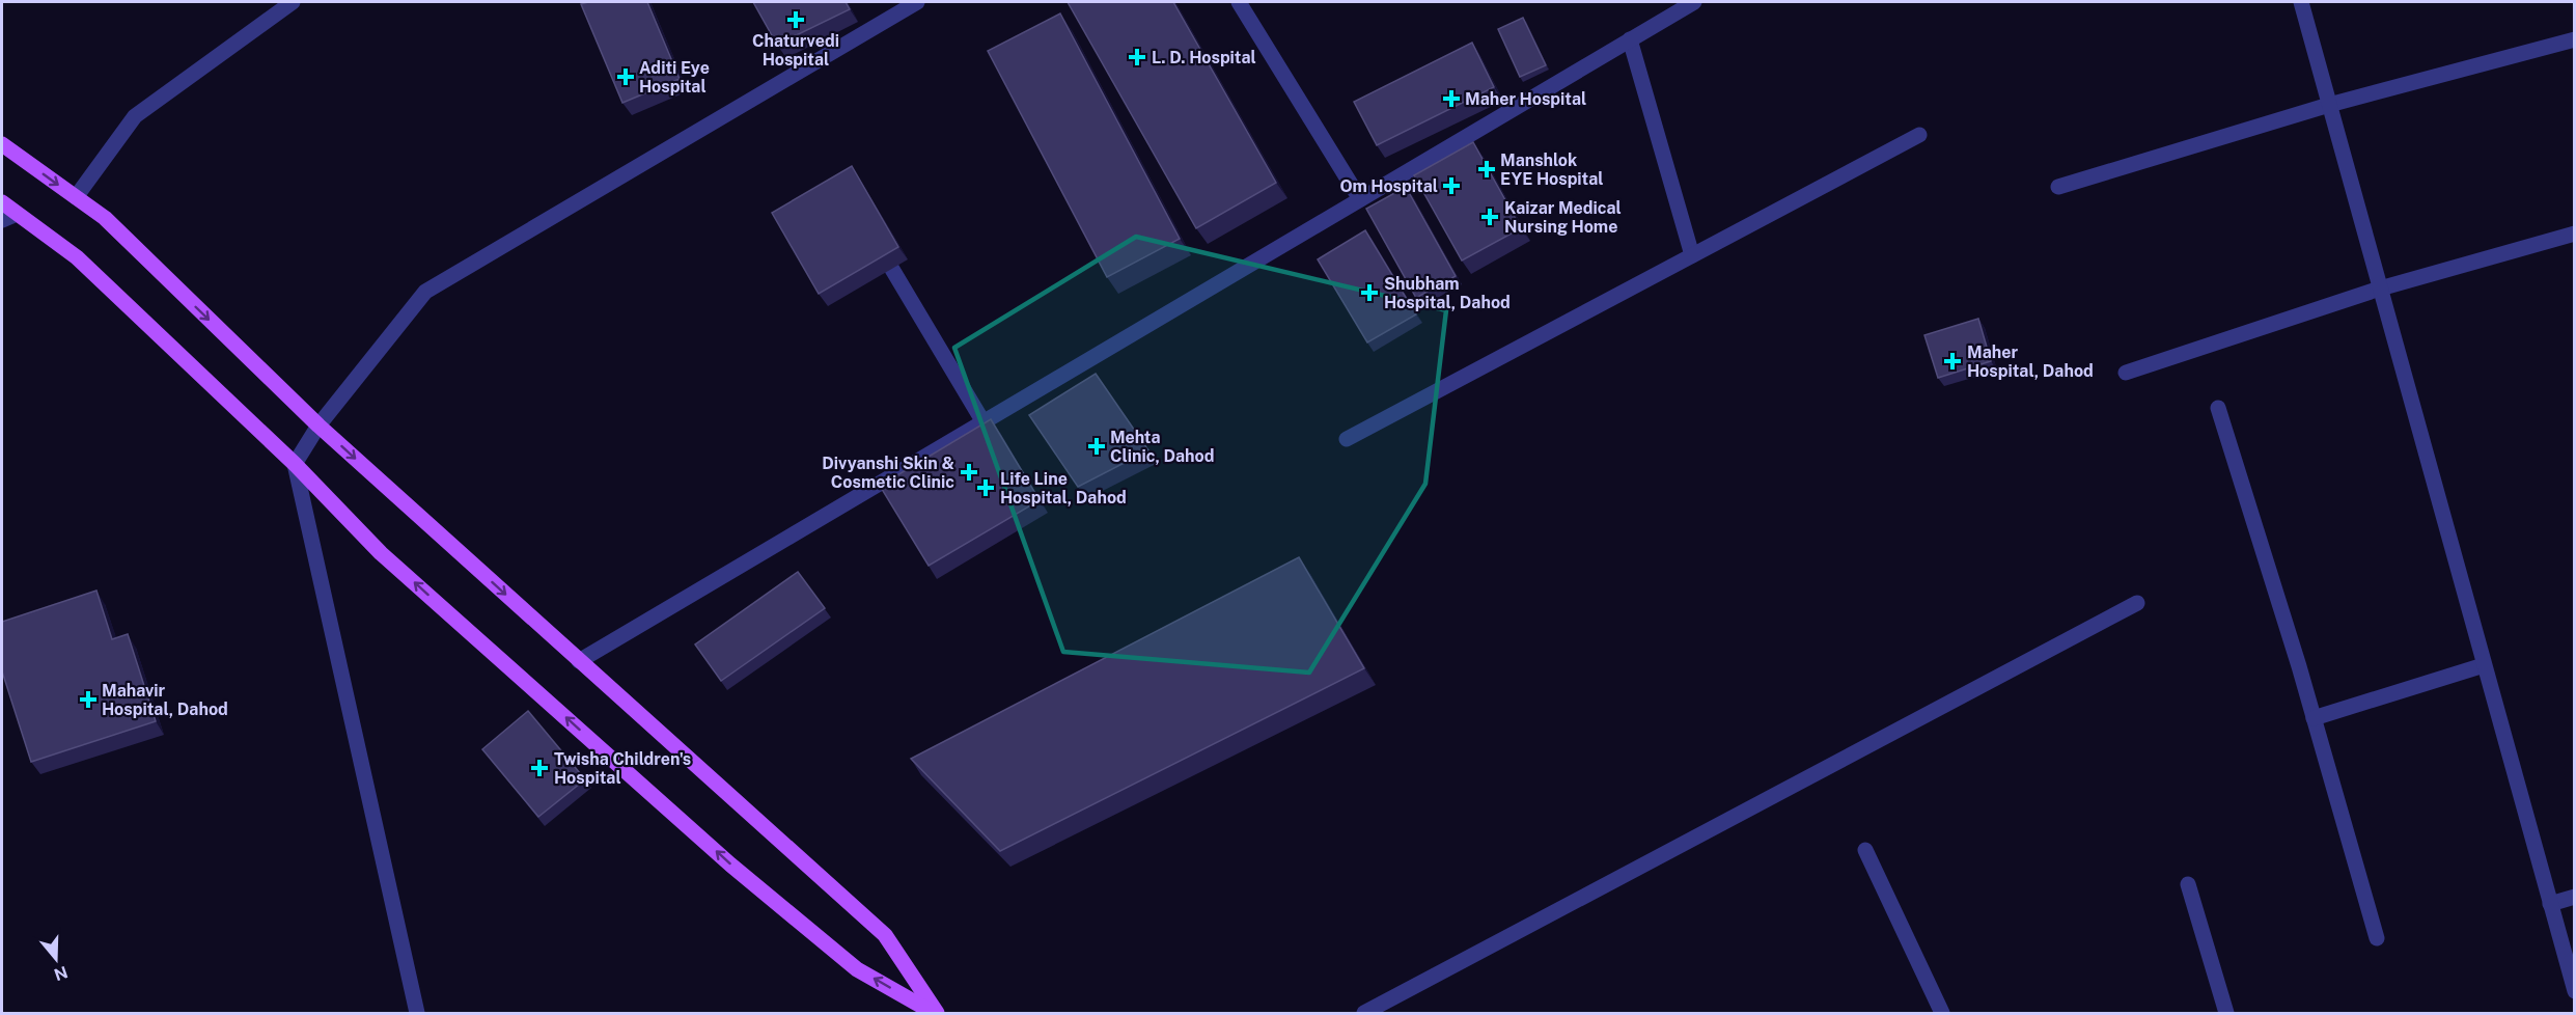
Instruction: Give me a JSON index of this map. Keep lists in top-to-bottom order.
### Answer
{
  "places": {
    "health": [
      "Chaturvedi Hospital",
      "L. D. Hospital",
      "Aditi Eye Hospital",
      "Maher Hospital",
      "Manshlok EYE Hospital",
      "Om Hospital",
      "Kaizar Medical Nursing Home",
      "Shubham Hospital, Dahod",
      "Maher Hospital, Dahod",
      "Mehta Clinic, Dahod",
      "Divyanshi Skin & Cosmetic Clinic",
      "Life Line Hospital, Dahod",
      "Mahavir Hospital, Dahod",
      "Twisha Children's Hospital"
    ]
  },
  "north": "bottom"
}
